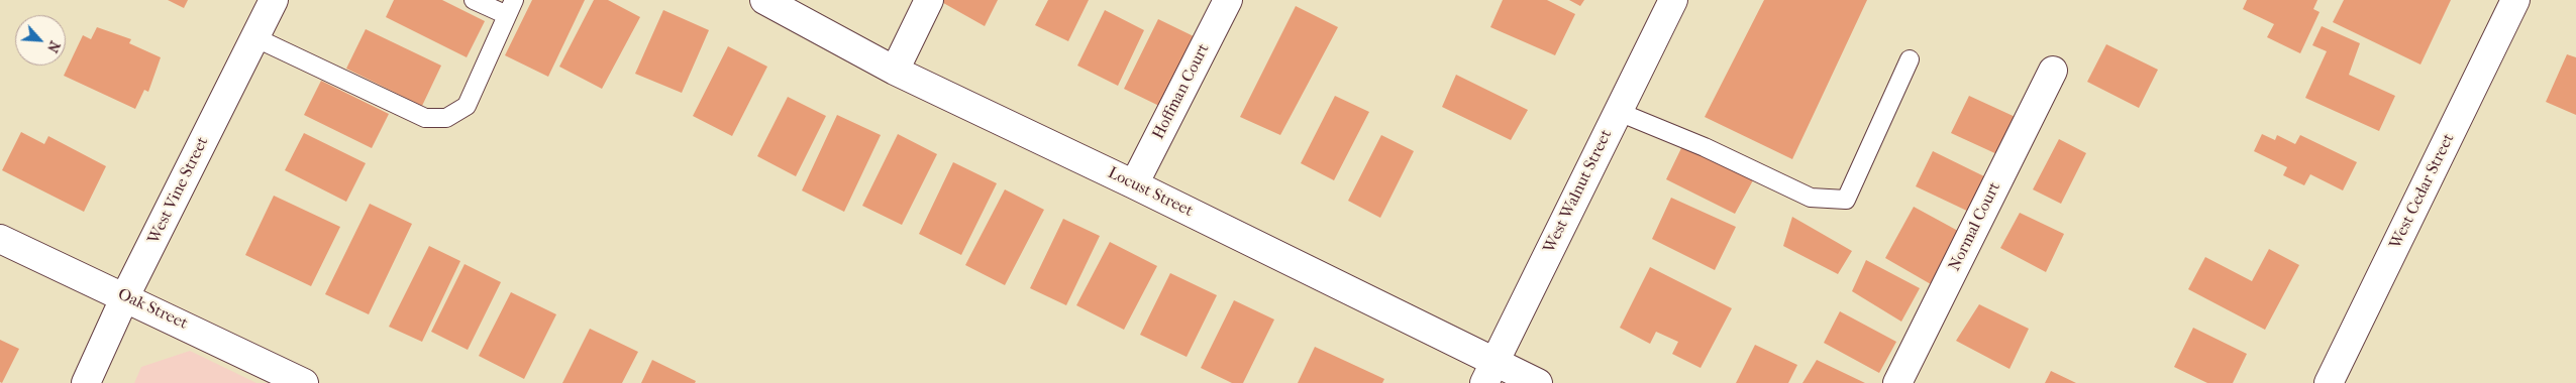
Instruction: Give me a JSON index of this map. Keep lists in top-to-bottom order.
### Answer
{
  "streets": {
    "street": [
      "Hoffman Court",
      "West Vine Street",
      "West Walnut Street",
      "West Cedar Street",
      "Locust Street",
      "Normal Court",
      "Oak Street"
    ]
  },
  "crossings": [
    ["Hoffman Court", "Locust Street"],
    ["West Vine Street", "Oak Street"],
    ["West Walnut Street", "Locust Street"]
  ],
  "north": "bottom right"
}
